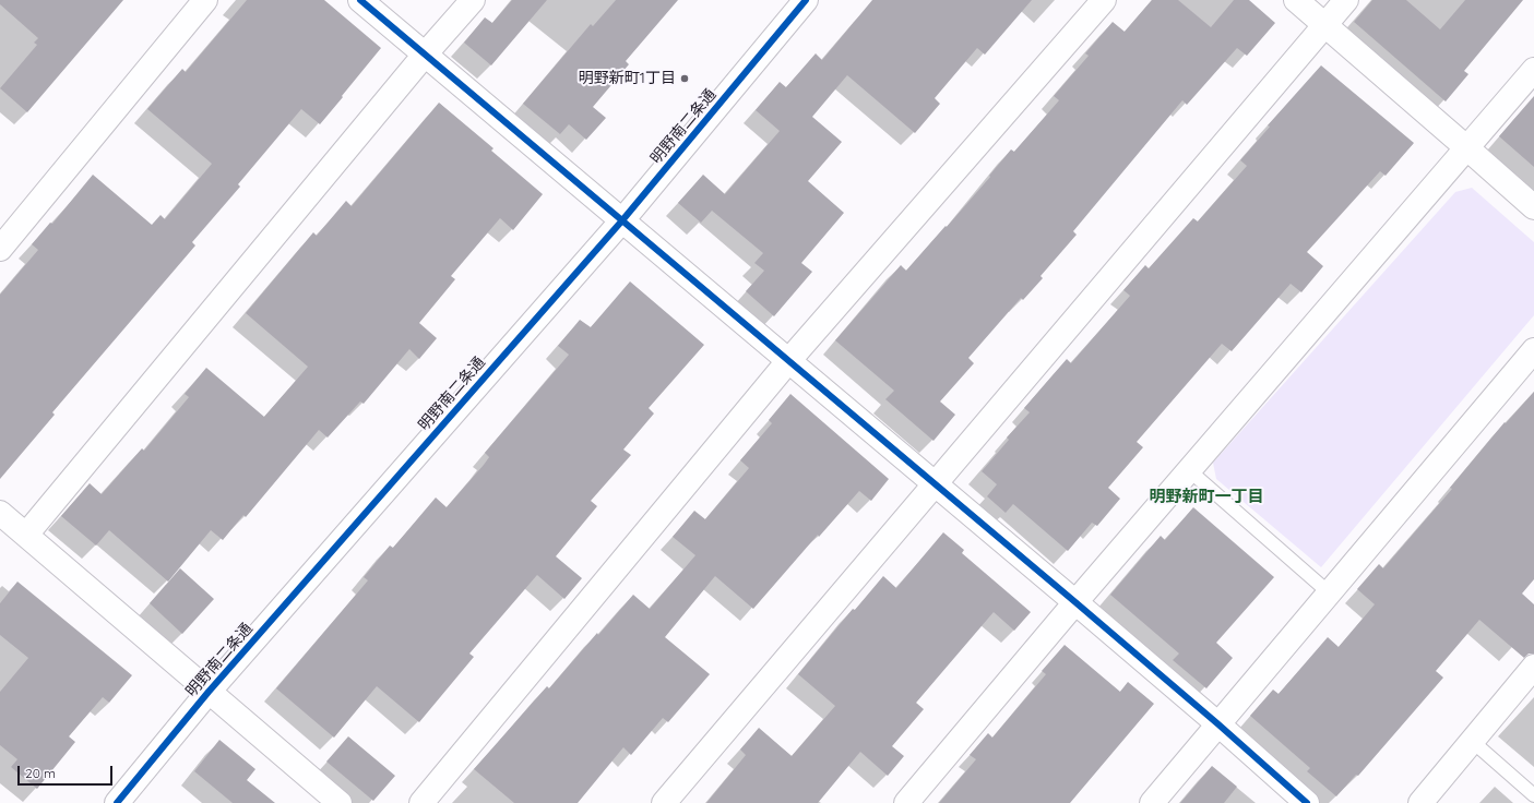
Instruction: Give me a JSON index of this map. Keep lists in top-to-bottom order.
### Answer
{
  "streets": {
    "street": ["明野南二条通"]
  },
  "districts": ["明野新町一丁目"],
  "places": ["明野新町1丁目"],
  "scale_bar": "20 m"
}
